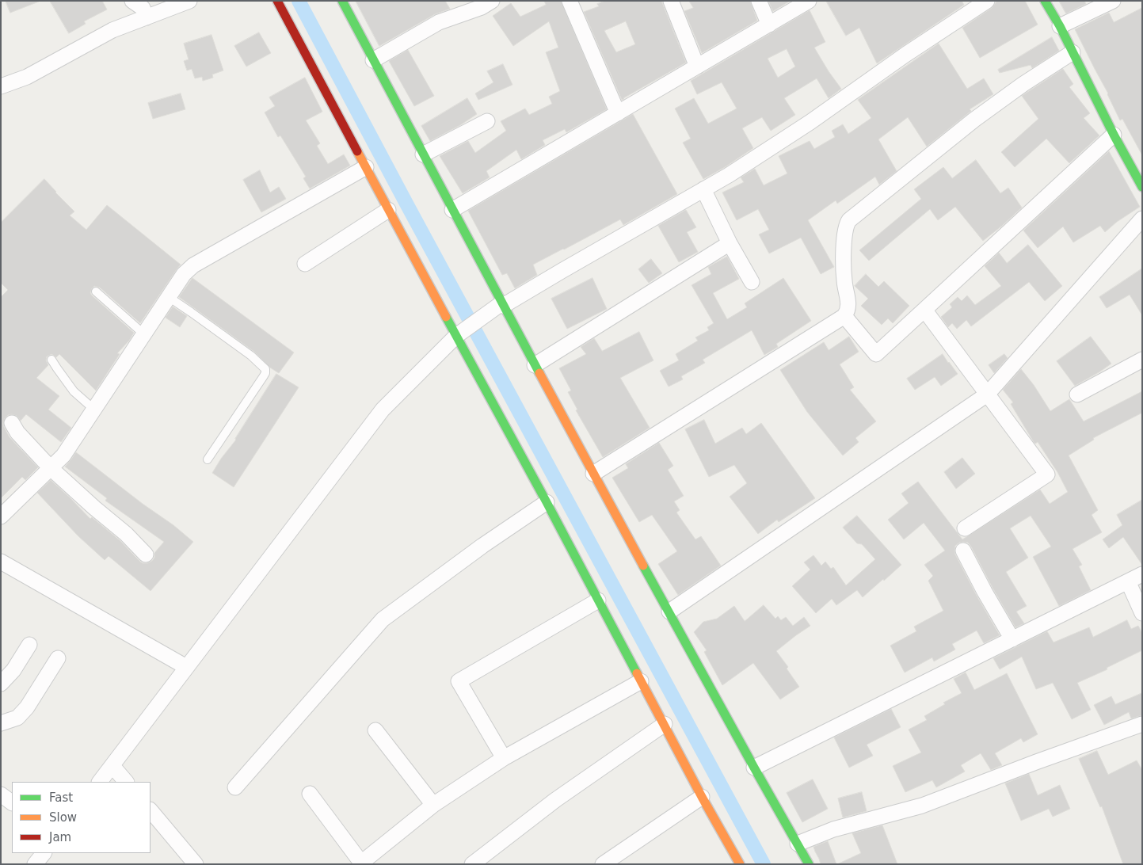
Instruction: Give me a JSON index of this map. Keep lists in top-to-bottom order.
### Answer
{
  "legend": ["Fast", "Slow", "Jam"]
}
